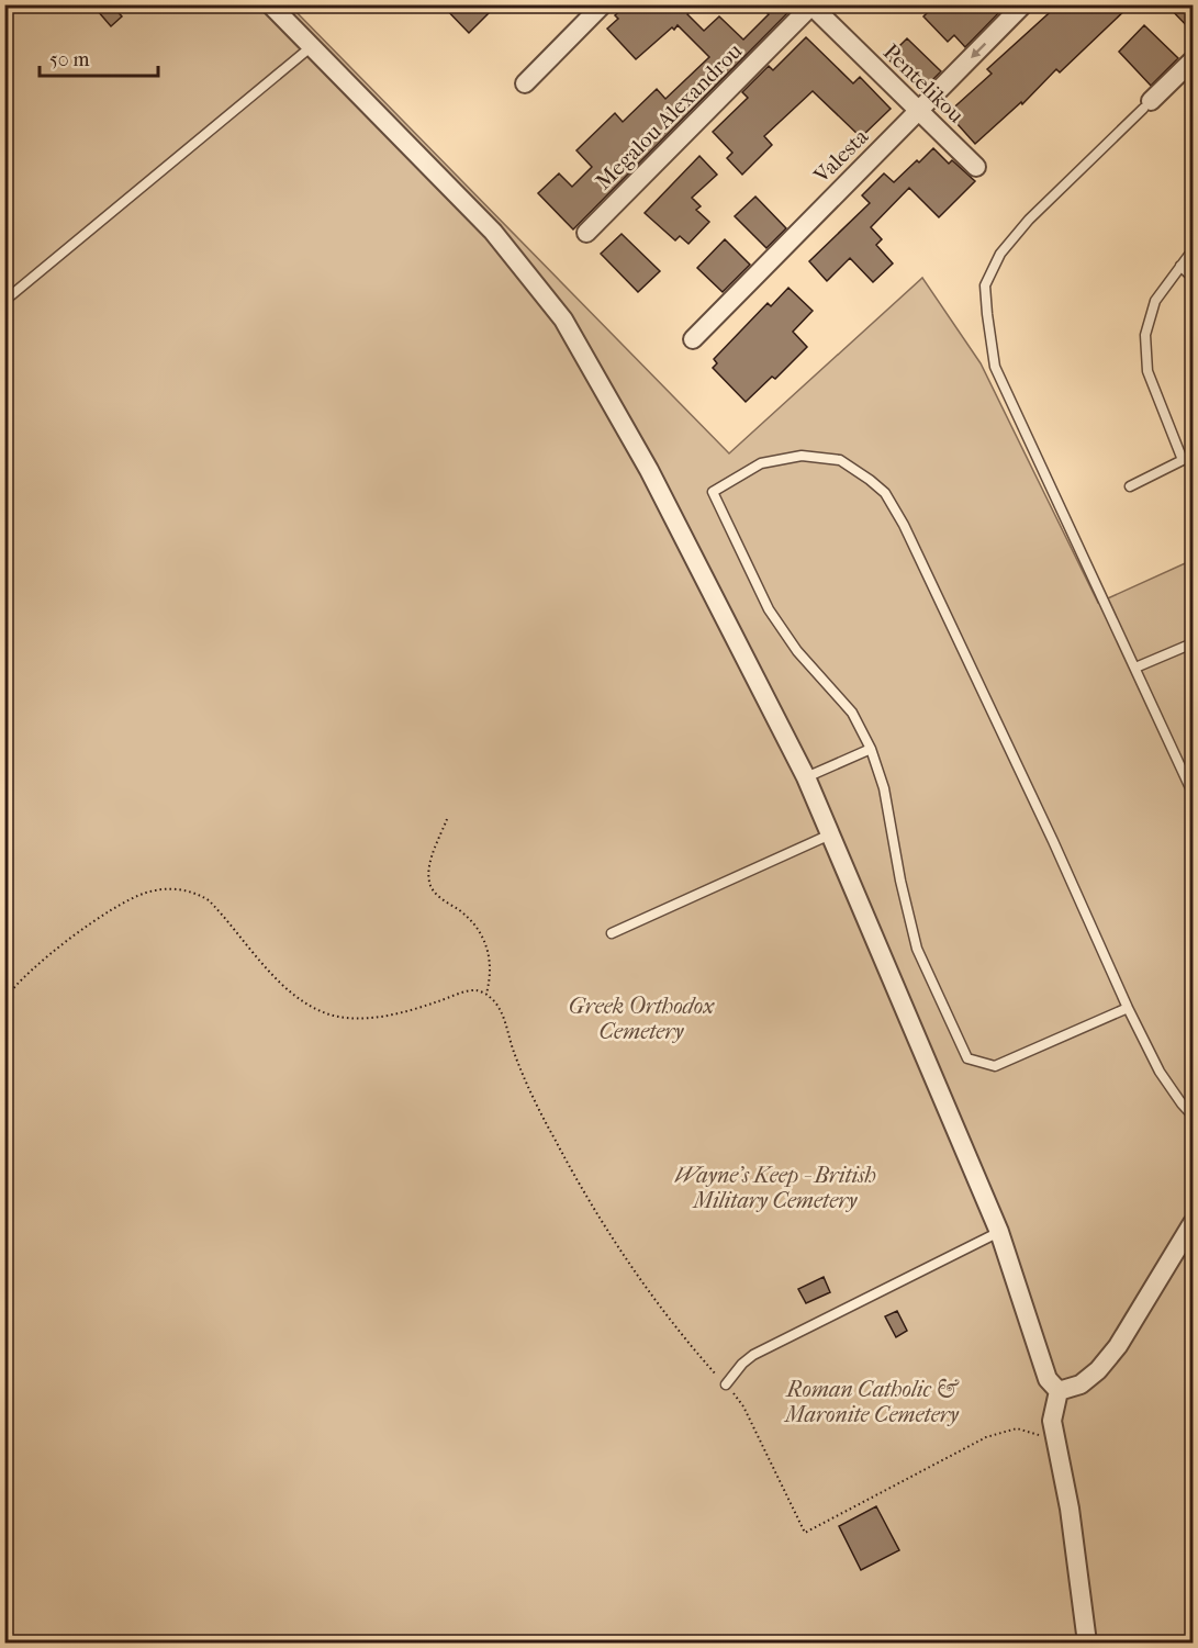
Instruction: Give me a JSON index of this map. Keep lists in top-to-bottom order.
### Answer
{
  "streets": {
    "street": ["Pentelikou", "Megalou Alexandrou", "Valesta"]
  },
  "crossings": [
    ["Pentelikou", "Megalou Alexandrou"],
    ["Pentelikou", "Valesta"]
  ],
  "parks": ["Greek Orthodox Cemetery", "Wayne's Keep - British Military Cemetery", "Roman Catholic & Maronite Cemetery"],
  "scale_bar": "50 m"
}
